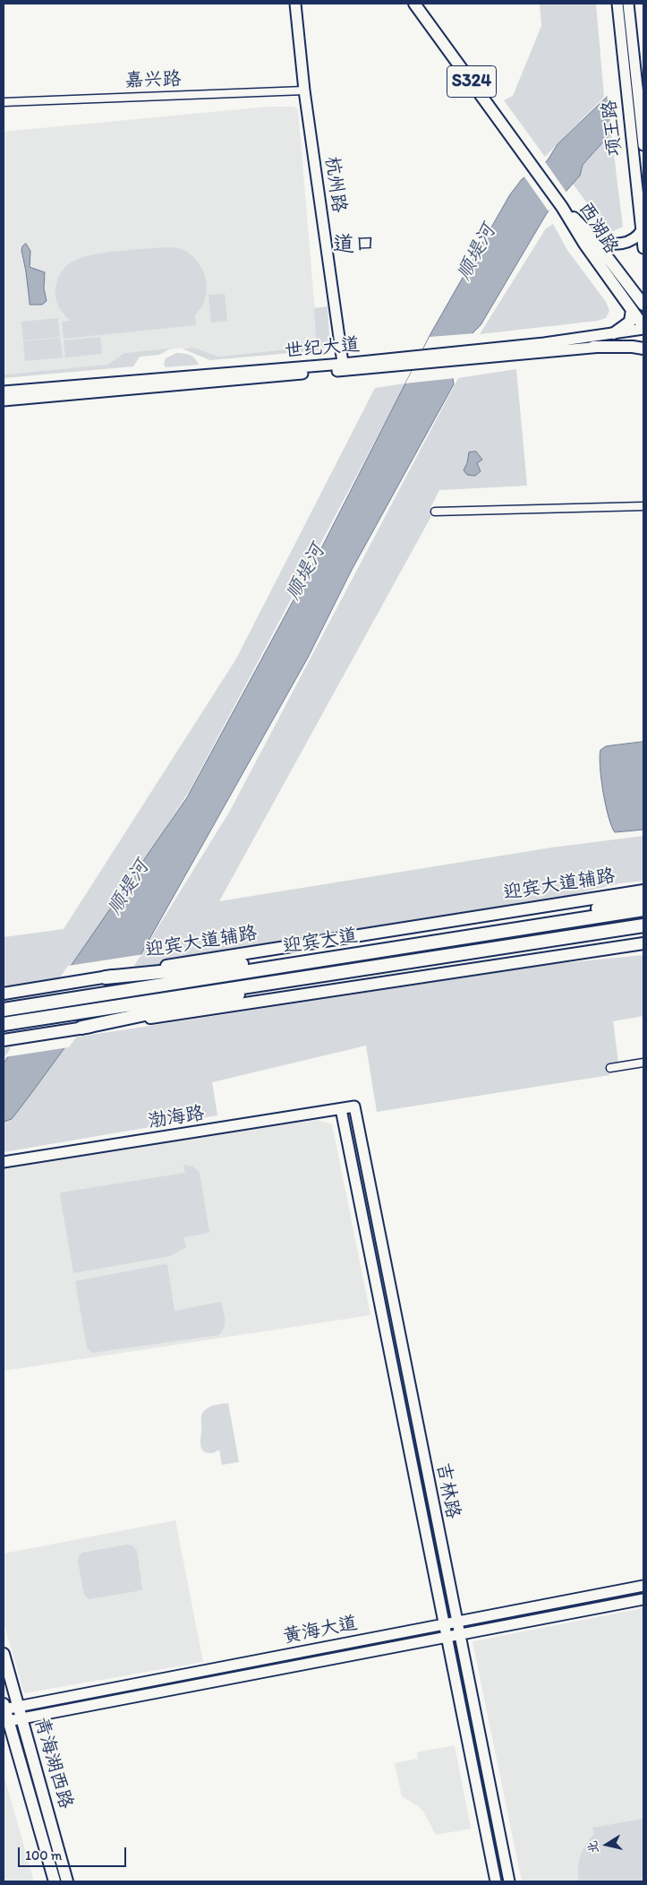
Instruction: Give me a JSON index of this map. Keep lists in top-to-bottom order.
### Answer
{
  "streets": {
    "highway": ["迎宾大道"],
    "main road": [
      "S324",
      "西湖路",
      "迎宾大道辅路",
      "青海湖西路"
    ],
    "street": [
      "嘉兴路",
      "项王路",
      "杭州路",
      "世纪大道",
      "渤海路",
      "吉林路",
      "黄海大道"
    ]
  },
  "crossings": [
    ["嘉兴路", "杭州路"],
    ["S324", "西湖路"],
    ["杭州路", "世纪大道"],
    ["西湖路", "世纪大道"],
    ["渤海路", "吉林路"],
    ["吉林路", "黄海大道"],
    ["黄海大道", "青海湖西路"]
  ],
  "districts": ["道口"],
  "water": ["顺堤河"],
  "scale_bar": "100 m",
  "north": "left"
}
